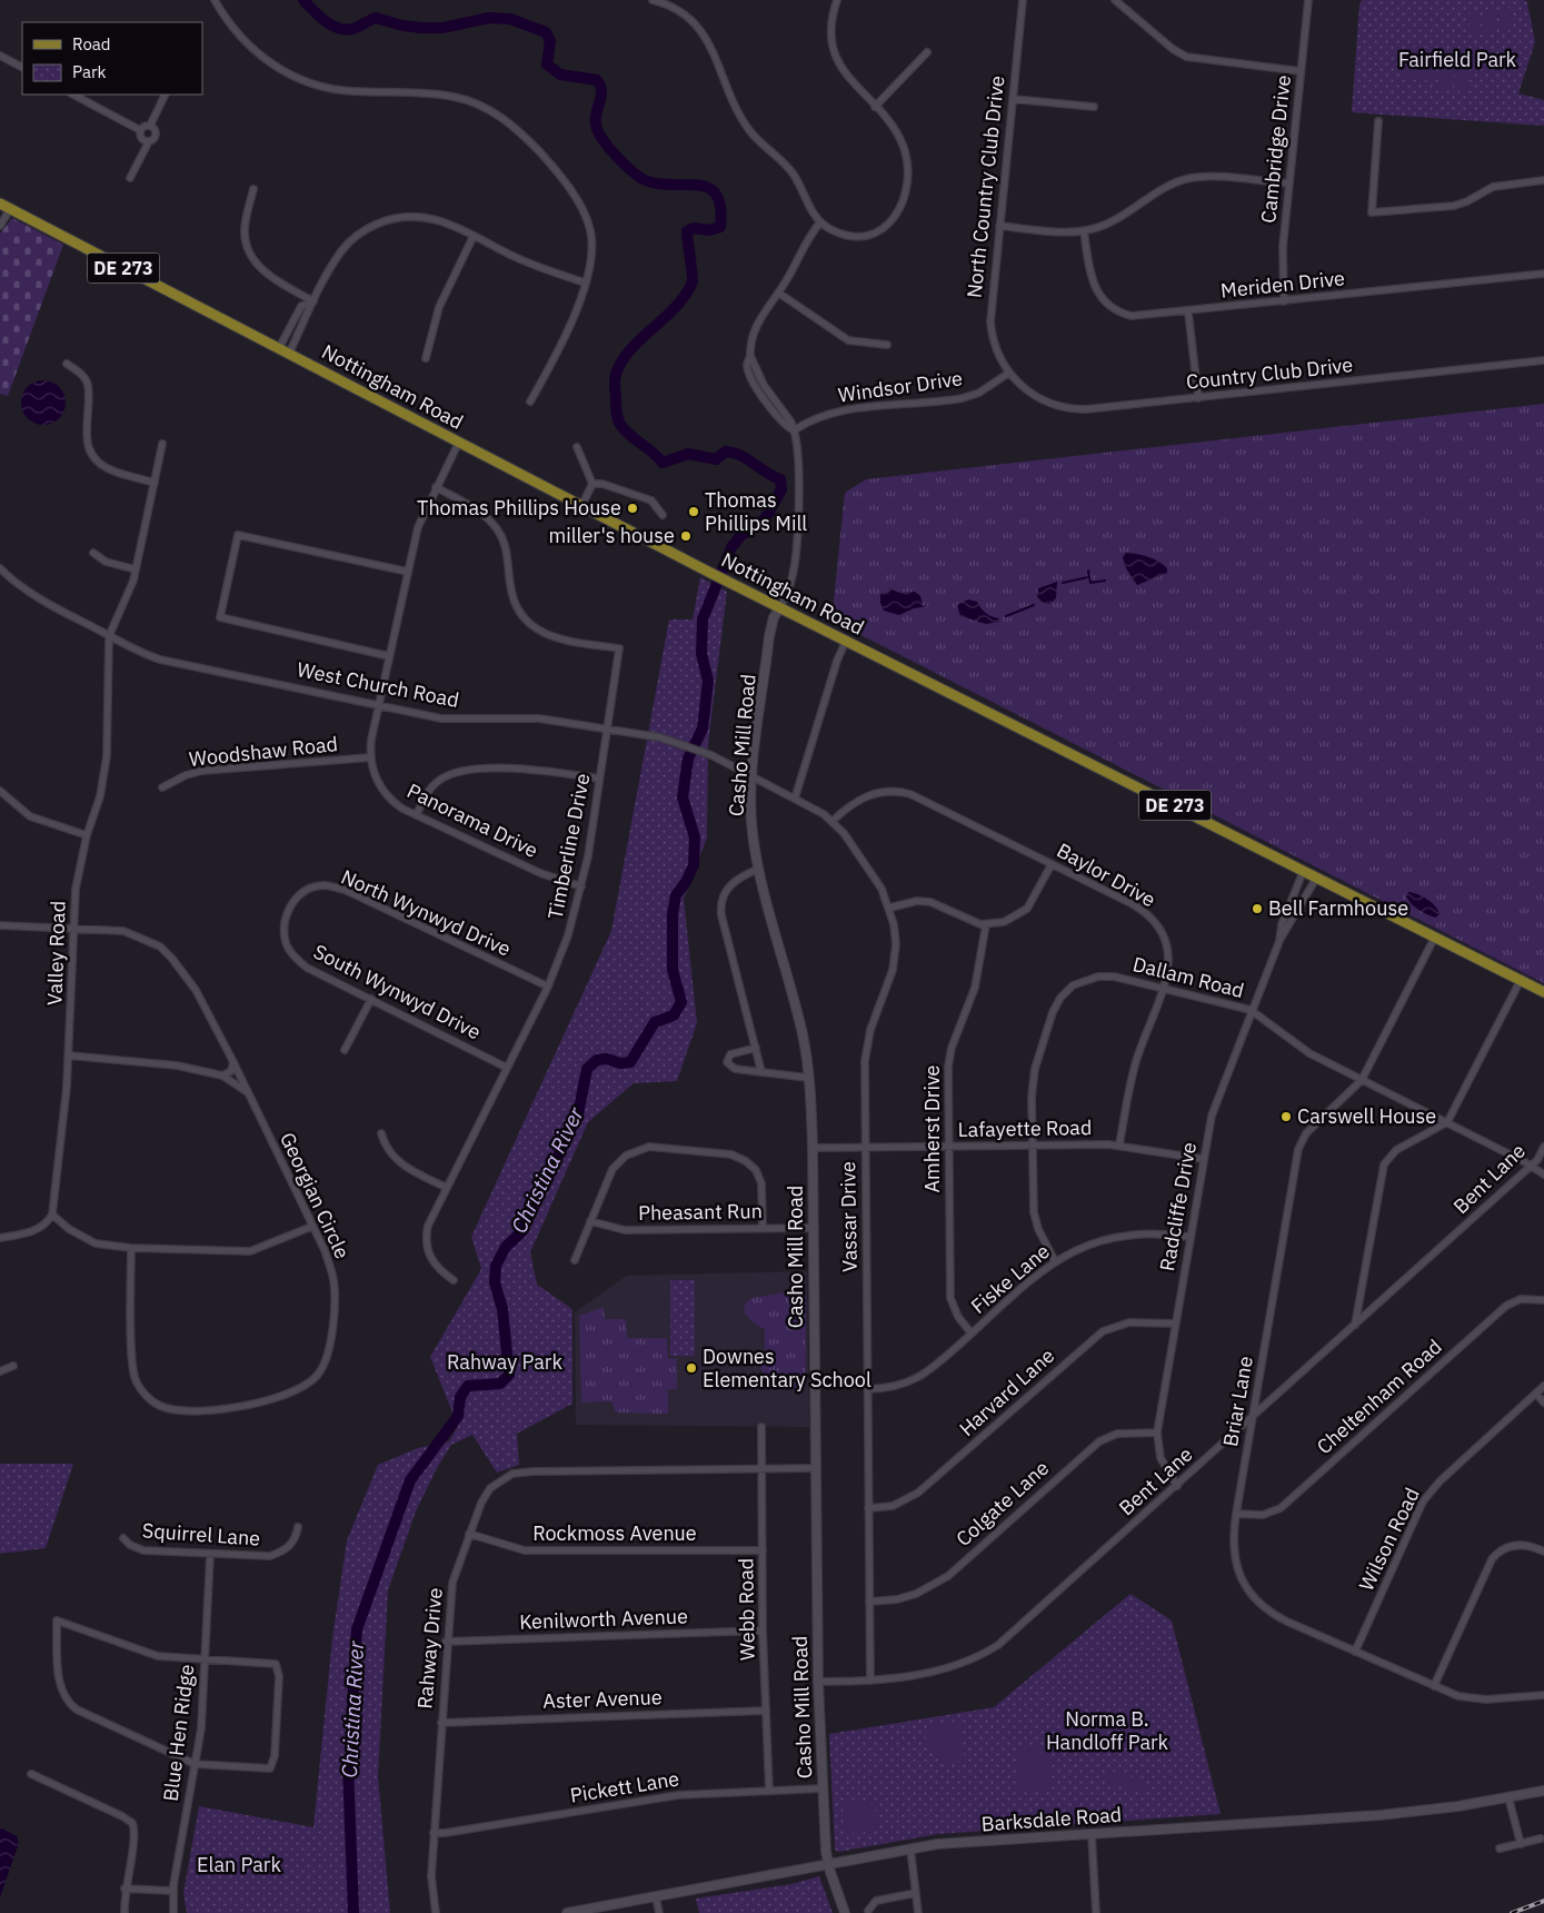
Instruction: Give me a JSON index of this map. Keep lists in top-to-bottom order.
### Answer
{
  "streets": {
    "main road": ["DE 273", "Nottingham Road"],
    "street": [
      "Cambridge Drive",
      "North Country Club Drive",
      "Meriden Drive",
      "Country Club Drive",
      "Windsor Drive",
      "West Church Road",
      "Casho Mill Road",
      "Woodshaw Road",
      "Panorama Drive",
      "Timberline Drive",
      "Baylor Drive",
      "North Wynwyd Drive",
      "Valley Road",
      "Dallam Road",
      "South Wynwyd Drive",
      "Amherst Drive",
      "Lafayette Road",
      "Bent Lane",
      "Georgian Circle",
      "Radcliffe Drive",
      "Pheasant Run",
      "Vassar Drive",
      "Fiske Lane",
      "Harvard Lane",
      "Cheltenham Road",
      "Briar Lane",
      "Colgate Lane",
      "Rockmoss Avenue",
      "Squirrel Lane",
      "Wilson Road",
      "Webb Road",
      "Kenilworth Avenue",
      "Rahway Drive",
      "Aster Avenue",
      "Blue Hen Ridge",
      "Pickett Lane",
      "Barksdale Road"
    ]
  },
  "crossings": [
    ["Cambridge Drive", "Meriden Drive"],
    ["North Country Club Drive", "Country Club Drive"],
    ["North Country Club Drive", "Windsor Drive"],
    ["Country Club Drive", "Windsor Drive"],
    ["Nottingham Road", "Casho Mill Road"],
    ["Nottingham Road", "Panorama Drive"],
    ["Nottingham Road", "Radcliffe Drive"],
    ["Nottingham Road", "Briar Lane"],
    ["West Church Road", "Casho Mill Road"],
    ["West Church Road", "Panorama Drive"],
    ["West Church Road", "Timberline Drive"],
    ["West Church Road", "Valley Road"],
    ["West Church Road", "Vassar Drive"],
    ["Casho Mill Road", "Lafayette Road"],
    ["Casho Mill Road", "Bent Lane"],
    ["Casho Mill Road", "Pheasant Run"],
    ["Casho Mill Road", "Rahway Drive"],
    ["Casho Mill Road", "Pickett Lane"],
    ["Casho Mill Road", "Barksdale Road"],
    ["Woodshaw Road", "Panorama Drive"],
    ["Panorama Drive", "Timberline Drive"],
    ["Timberline Drive", "North Wynwyd Drive"],
    ["Timberline Drive", "South Wynwyd Drive"],
    ["Baylor Drive", "Dallam Road"],
    ["Baylor Drive", "Lafayette Road"],
    ["Baylor Drive", "Vassar Drive"],
    ["North Wynwyd Drive", "South Wynwyd Drive"],
    ["Valley Road", "Georgian Circle"],
    ["Dallam Road", "Lafayette Road"],
    ["Dallam Road", "Bent Lane"],
    ["Dallam Road", "Radcliffe Drive"],
    ["Dallam Road", "Fiske Lane"],
    ["Dallam Road", "Briar Lane"],
    ["Amherst Drive", "Lafayette Road"],
    ["Amherst Drive", "Fiske Lane"],
    ["Lafayette Road", "Radcliffe Drive"],
    ["Lafayette Road", "Vassar Drive"],
    ["Bent Lane", "Radcliffe Drive"],
    ["Bent Lane", "Vassar Drive"],
    ["Bent Lane", "Briar Lane"],
    ["Radcliffe Drive", "Fiske Lane"],
    ["Radcliffe Drive", "Harvard Lane"],
    ["Radcliffe Drive", "Colgate Lane"],
    ["Vassar Drive", "Fiske Lane"],
    ["Vassar Drive", "Harvard Lane"],
    ["Vassar Drive", "Colgate Lane"],
    ["Cheltenham Road", "Briar Lane"],
    ["Briar Lane", "Wilson Road"],
    ["Rockmoss Avenue", "Webb Road"],
    ["Rockmoss Avenue", "Rahway Drive"],
    ["Squirrel Lane", "Blue Hen Ridge"],
    ["Webb Road", "Kenilworth Avenue"],
    ["Webb Road", "Rahway Drive"],
    ["Webb Road", "Aster Avenue"],
    ["Webb Road", "Pickett Lane"],
    ["Kenilworth Avenue", "Rahway Drive"],
    ["Rahway Drive", "Aster Avenue"],
    ["Rahway Drive", "Pickett Lane"]
  ],
  "water": ["Christina River"],
  "parks": [
    "Fairfield Park",
    "Rahway Park",
    "Norma B. Handloff Park",
    "Elan Park"
  ],
  "places": [
    "Thomas Phillips House",
    "Thomas Phillips Mill",
    "miller's house",
    "Bell Farmhouse",
    "Carswell House",
    "Downes Elementary School"
  ],
  "legend": ["Road", "Park"]
}
